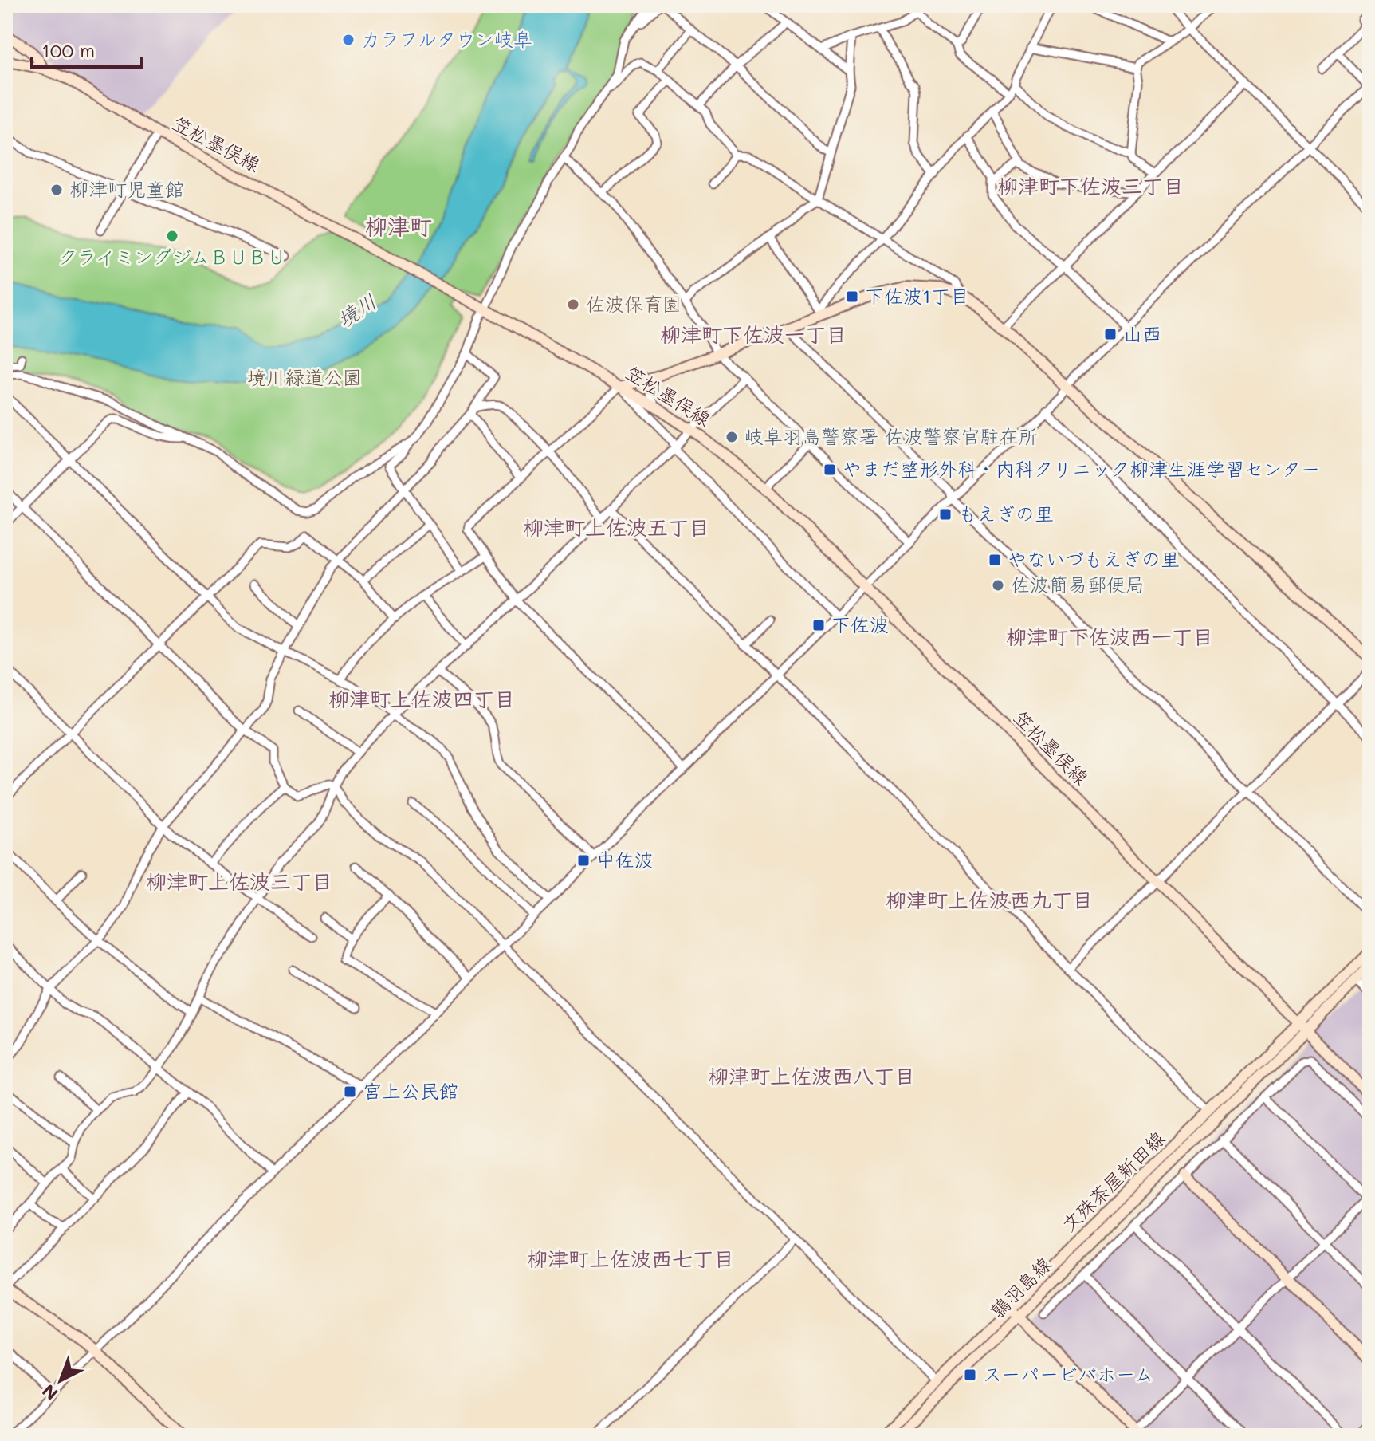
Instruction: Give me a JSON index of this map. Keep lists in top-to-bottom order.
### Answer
{
  "streets": {
    "main road": ["笠松墨俣線", "文殊茶屋新田線", "鶉羽島線"]
  },
  "crossings": [
    ["笠松墨俣線", "文殊茶屋新田線"],
    ["笠松墨俣線", "鶉羽島線"],
    ["文殊茶屋新田線", "鶉羽島線"]
  ],
  "districts": [
    "柳津町下佐波三丁目",
    "柳津町",
    "柳津町下佐波一丁目",
    "柳津町上佐波五丁目",
    "柳津町下佐波西一丁目",
    "柳津町上佐波四丁目",
    "柳津町上佐波三丁目",
    "柳津町上佐波西九丁目",
    "柳津町上佐波西八丁目",
    "柳津町上佐波西七丁目"
  ],
  "water": ["境川"],
  "parks": ["境川緑道公園"],
  "places": {
    "other": [
      "カラフルタウン岐阜",
      "柳津町児童館",
      "クライミングジムＢＵＢＵ",
      "佐波保育園",
      "岐阜羽島警察署 佐波警察官駐在所",
      "佐波簡易郵便局"
    ],
    "transit": [
      "下佐波1丁目",
      "山西",
      "やまだ整形外科・内科クリニック柳津生涯学習センター",
      "もえぎの里",
      "やないづもえぎの里",
      "下佐波",
      "中佐波",
      "宮上公民館",
      "スーパービバホーム"
    ]
  },
  "scale_bar": "100 m",
  "north": "bottom left"
}
